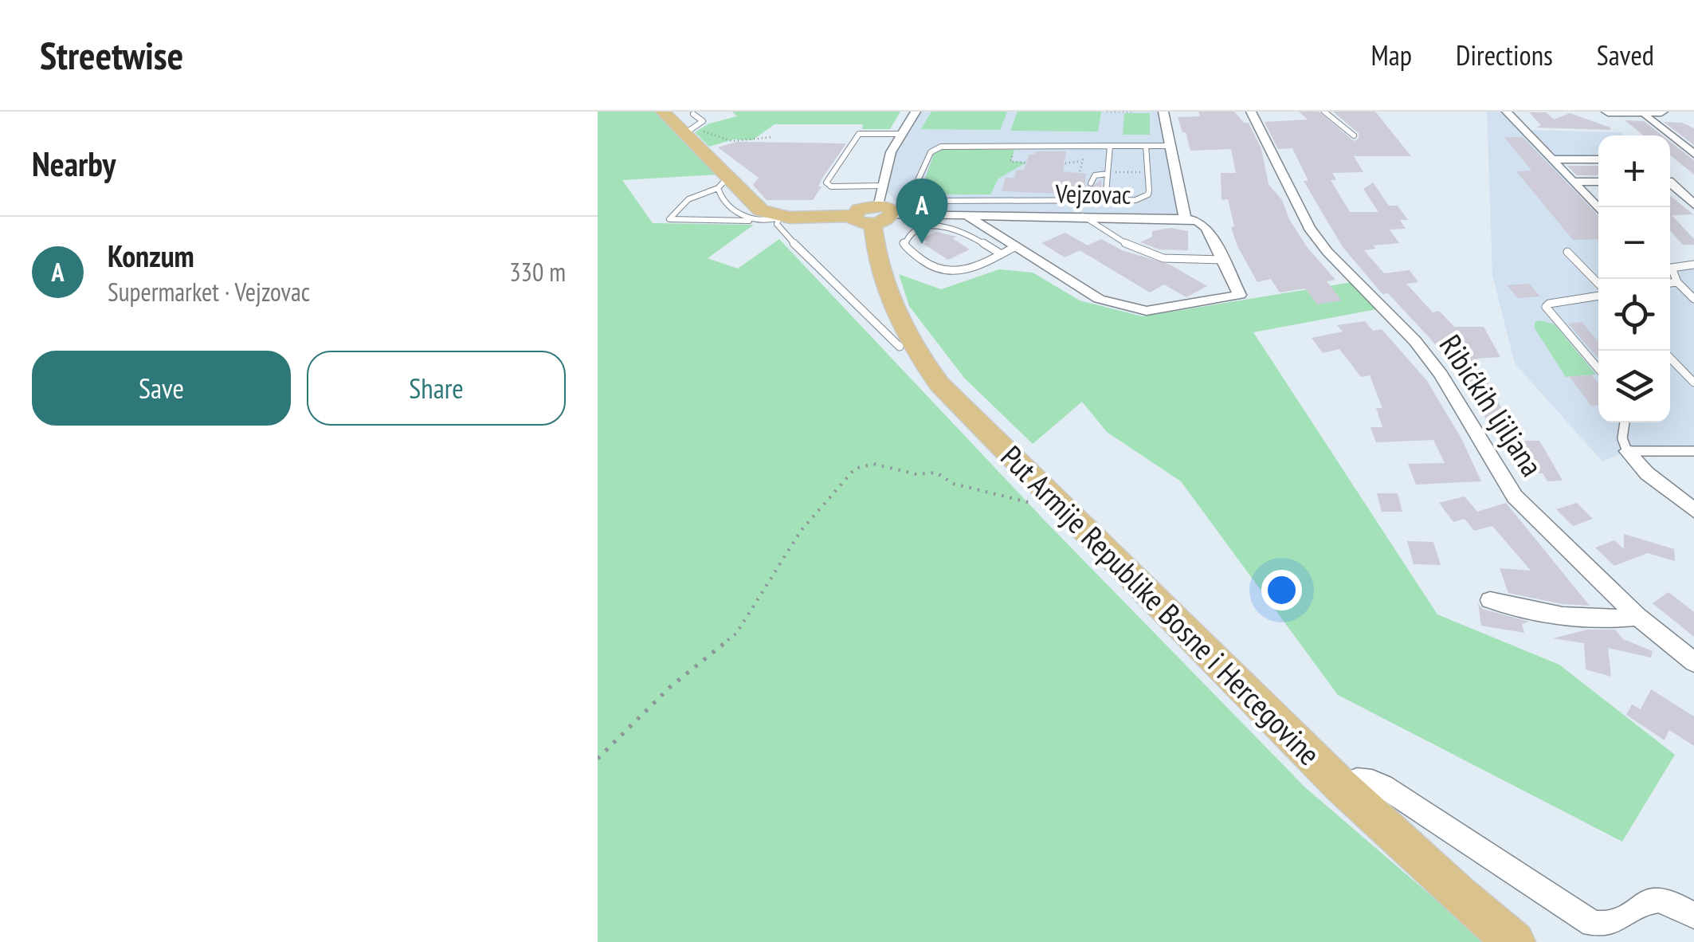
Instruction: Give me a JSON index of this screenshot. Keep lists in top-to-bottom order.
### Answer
{
  "streets": {
    "main road": ["Put Armije Republike Bosne i Hercegovine"],
    "street": ["Vejzovac", "Ribićkih ljiljana"]
  },
  "crossings": [
    ["Vejzovac", "Put Armije Republike Bosne i Hercegovine"]
  ],
  "page": {
    "header": "Streetwise",
    "nav": ["Map", "Directions", "Saved"],
    "heading": "Nearby",
    "map_buttons": ["+", "−"],
    "pins": "A",
    "list": [
      {
        "mark": "A",
        "name": "Konzum",
        "note": "Supermarket · Vejzovac",
        "value": "330 m"
      }
    ],
    "buttons": ["Save", "Share"]
  }
}
